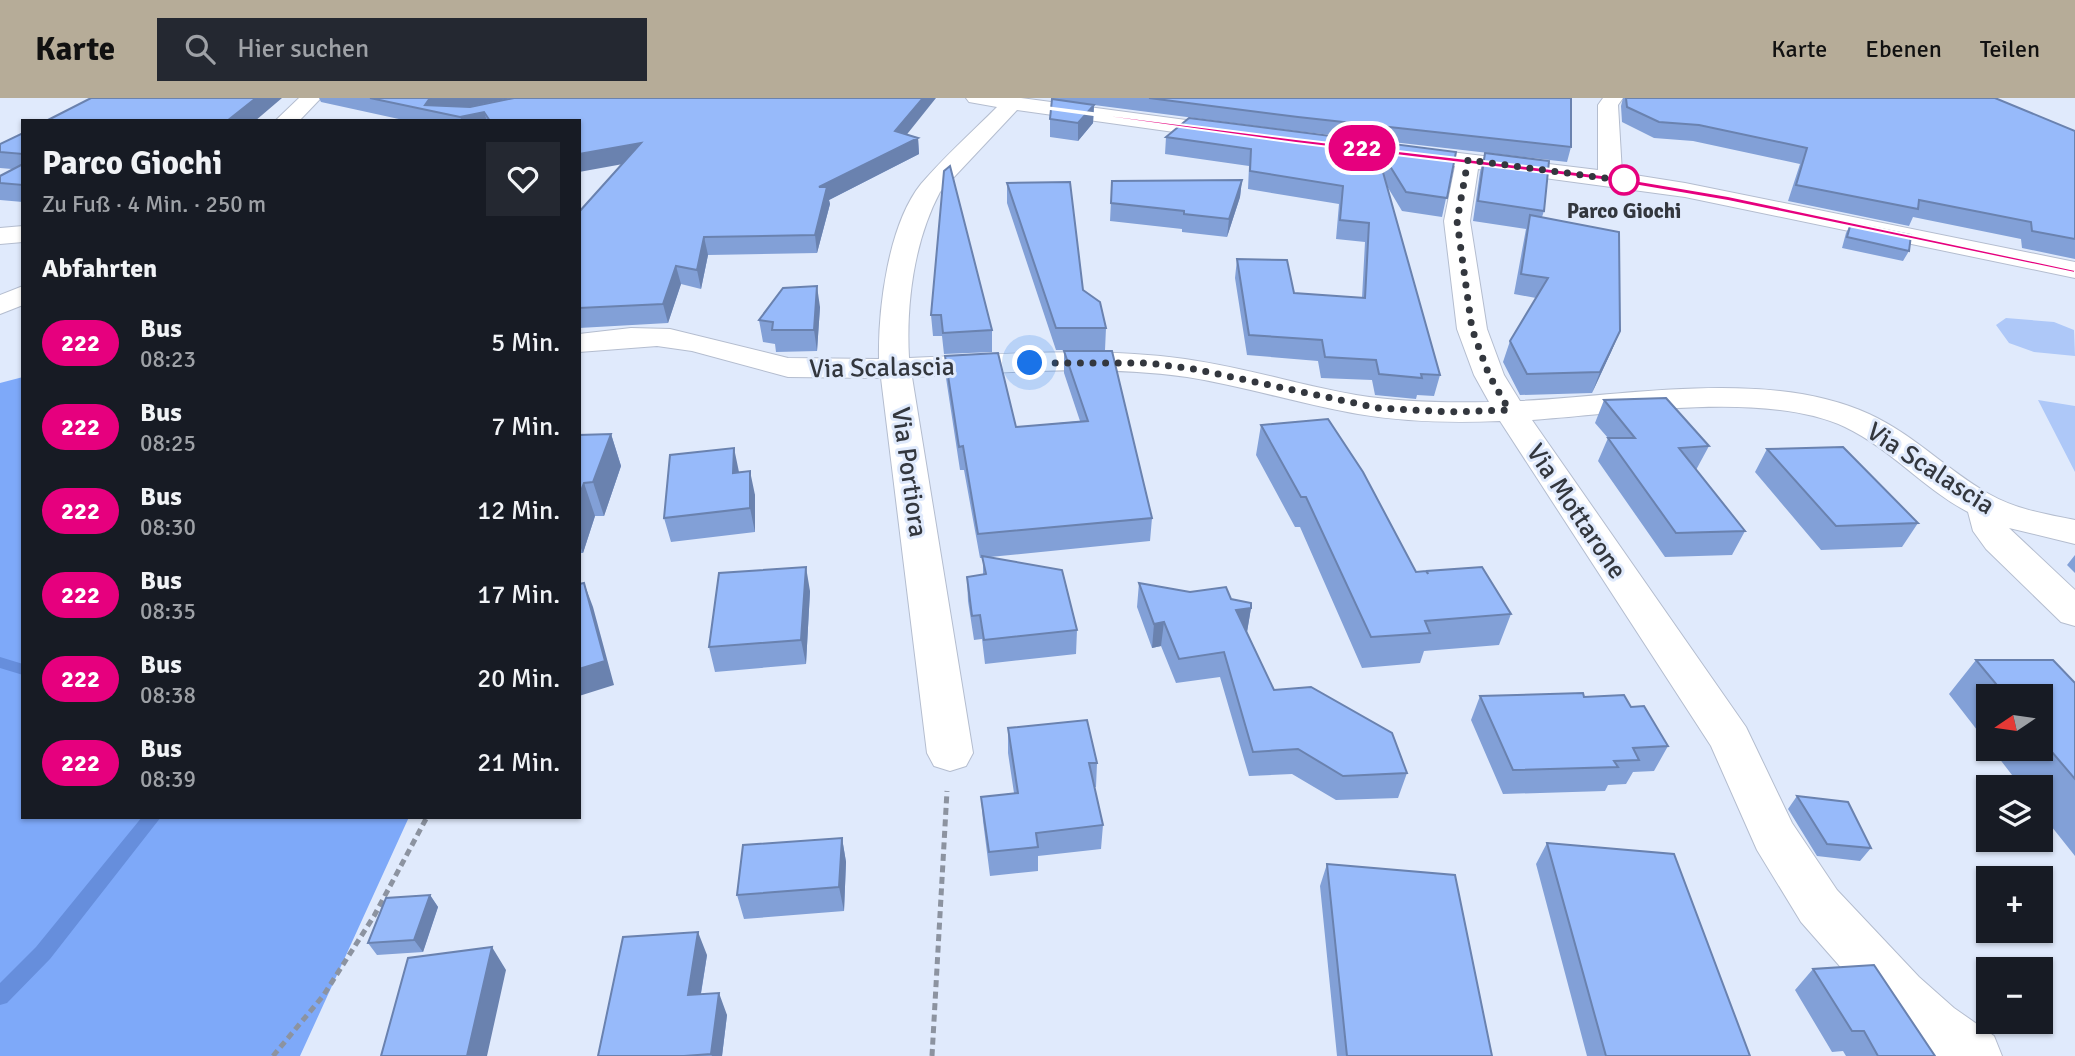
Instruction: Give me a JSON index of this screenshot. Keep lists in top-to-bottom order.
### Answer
{
  "streets": {
    "street": ["Via Scalascia", "Via Portiora", "Via Mottarone"]
  },
  "crossings": [
    ["Via Scalascia", "Via Portiora"],
    ["Via Scalascia", "Via Mottarone"]
  ],
  "places": ["Parco Giochi"],
  "lines": ["bus line 222"],
  "north": "left",
  "page": {
    "header": "Karte",
    "search": "Hier suchen",
    "nav": ["Karte", "Ebenen", "Teilen"],
    "on_map": "222",
    "heading": [
      ["Parco Giochi", "Zu Fuß · 4 Min. · 250 m"],
      "Abfahrten"
    ],
    "list": [
      {
        "mark": "222",
        "name": "Bus",
        "note": "08:23",
        "value": "5 Min."
      },
      {
        "mark": "222",
        "name": "Bus",
        "note": "08:25",
        "value": "7 Min."
      },
      {
        "mark": "222",
        "name": "Bus",
        "note": "08:30",
        "value": "12 Min."
      },
      {
        "mark": "222",
        "name": "Bus",
        "note": "08:35",
        "value": "17 Min."
      },
      {
        "mark": "222",
        "name": "Bus",
        "note": "08:38",
        "value": "20 Min."
      },
      {
        "mark": "222",
        "name": "Bus",
        "note": "08:39",
        "value": "21 Min."
      }
    ],
    "map_buttons": ["+", "−"]
  }
}
